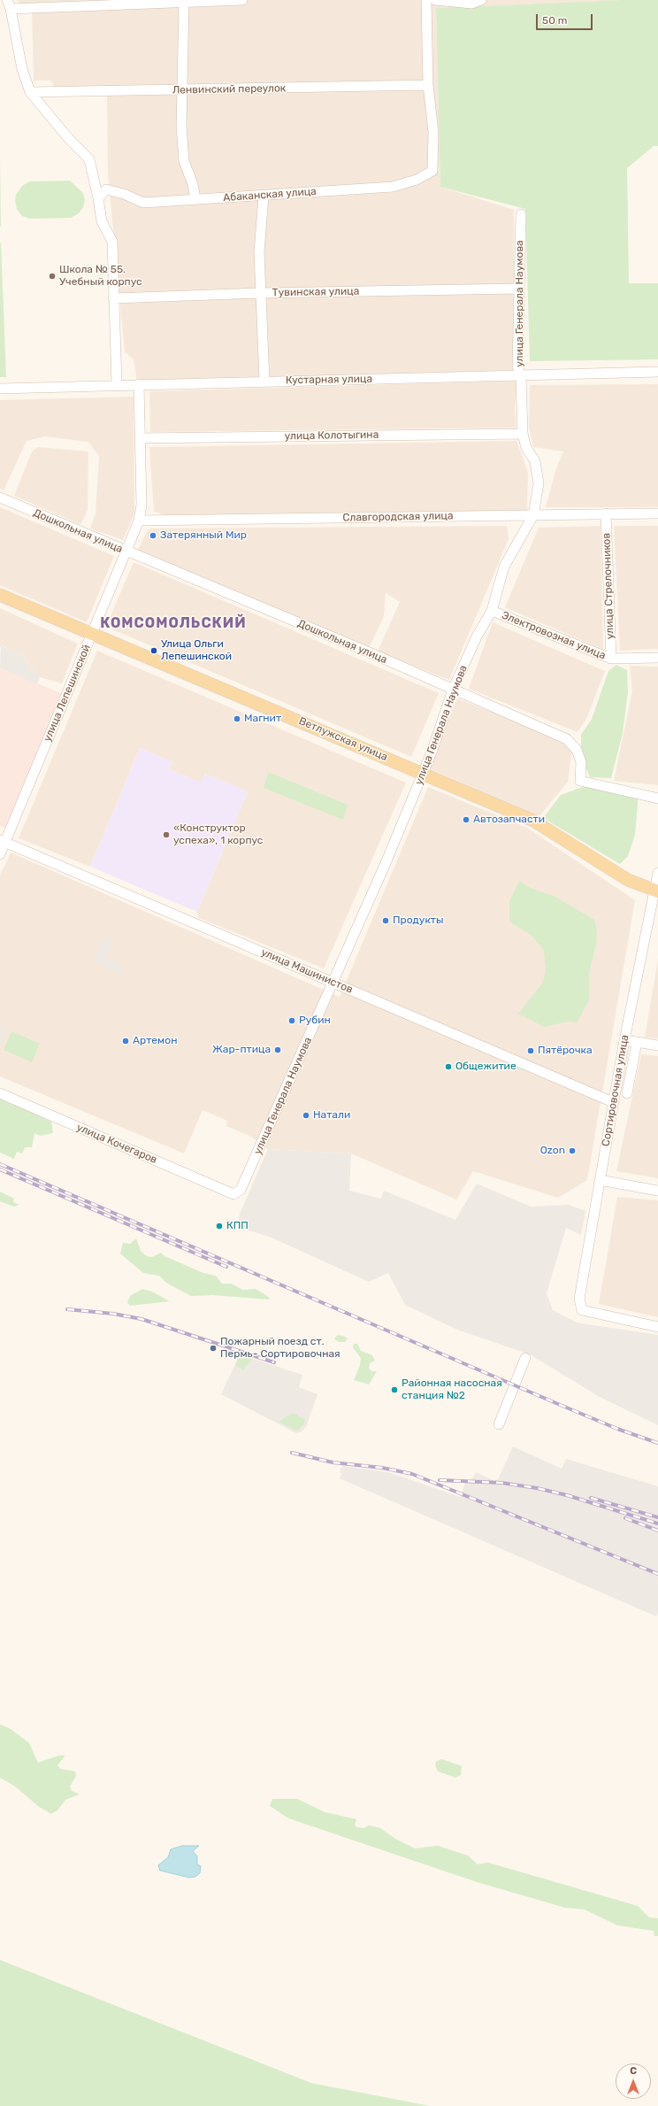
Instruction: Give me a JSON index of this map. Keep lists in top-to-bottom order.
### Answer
{
  "streets": {
    "main road": ["Ветлужская улица"],
    "street": [
      "Ленвинский переулок",
      "Абаканская улица",
      "Тувинская улица",
      "улица Генерала Наумова",
      "Кустарная улица",
      "улица Колотыгина",
      "Славгородская улица",
      "Дошкольная улица",
      "улица Стрелочников",
      "Электровозная улица",
      "улица Лепешинской",
      "улица Машинистов",
      "Сортировочная улица",
      "улица Кочегаров"
    ]
  },
  "crossings": [
    ["Ленвинский переулок", "Абаканская улица"],
    ["Тувинская улица", "улица Генерала Наумова"],
    ["улица Генерала Наумова", "Кустарная улица"],
    ["улица Генерала Наумова", "улица Колотыгина"],
    ["улица Генерала Наумова", "Славгородская улица"],
    ["улица Генерала Наумова", "Дошкольная улица"],
    ["улица Генерала Наумова", "Электровозная улица"],
    ["улица Генерала Наумова", "Ветлужская улица"],
    ["улица Генерала Наумова", "улица Машинистов"],
    ["улица Генерала Наумова", "улица Кочегаров"],
    ["Кустарная улица", "улица Лепешинской"],
    ["улица Колотыгина", "улица Лепешинской"],
    ["Славгородская улица", "улица Стрелочников"],
    ["Славгородская улица", "улица Лепешинской"],
    ["Дошкольная улица", "улица Лепешинской"],
    ["улица Стрелочников", "Электровозная улица"],
    ["улица Лепешинской", "Ветлужская улица"],
    ["улица Лепешинской", "улица Машинистов"],
    ["Ветлужская улица", "Сортировочная улица"],
    ["улица Машинистов", "Сортировочная улица"]
  ],
  "districts": ["КОМСОМОЛЬСКИЙ"],
  "places": [
    "Школа № 55. Учебный корпус",
    "Затерянный Мир",
    "Улица Ольги Лепешинской",
    "Магнит",
    "Автозапчасти",
    "«Конструктор успеха», 1 корпус",
    "Продукты",
    "Рубин",
    "Артемон",
    "Жар-птица",
    "Пятёрочка",
    "Общежитие",
    "Натали",
    "Ozon",
    "КПП",
    "Пожарный поезд ст. Пермь- Сортировочная",
    "Районная насосная станция №2"
  ],
  "scale_bar": "50 m",
  "north": "top"
}
